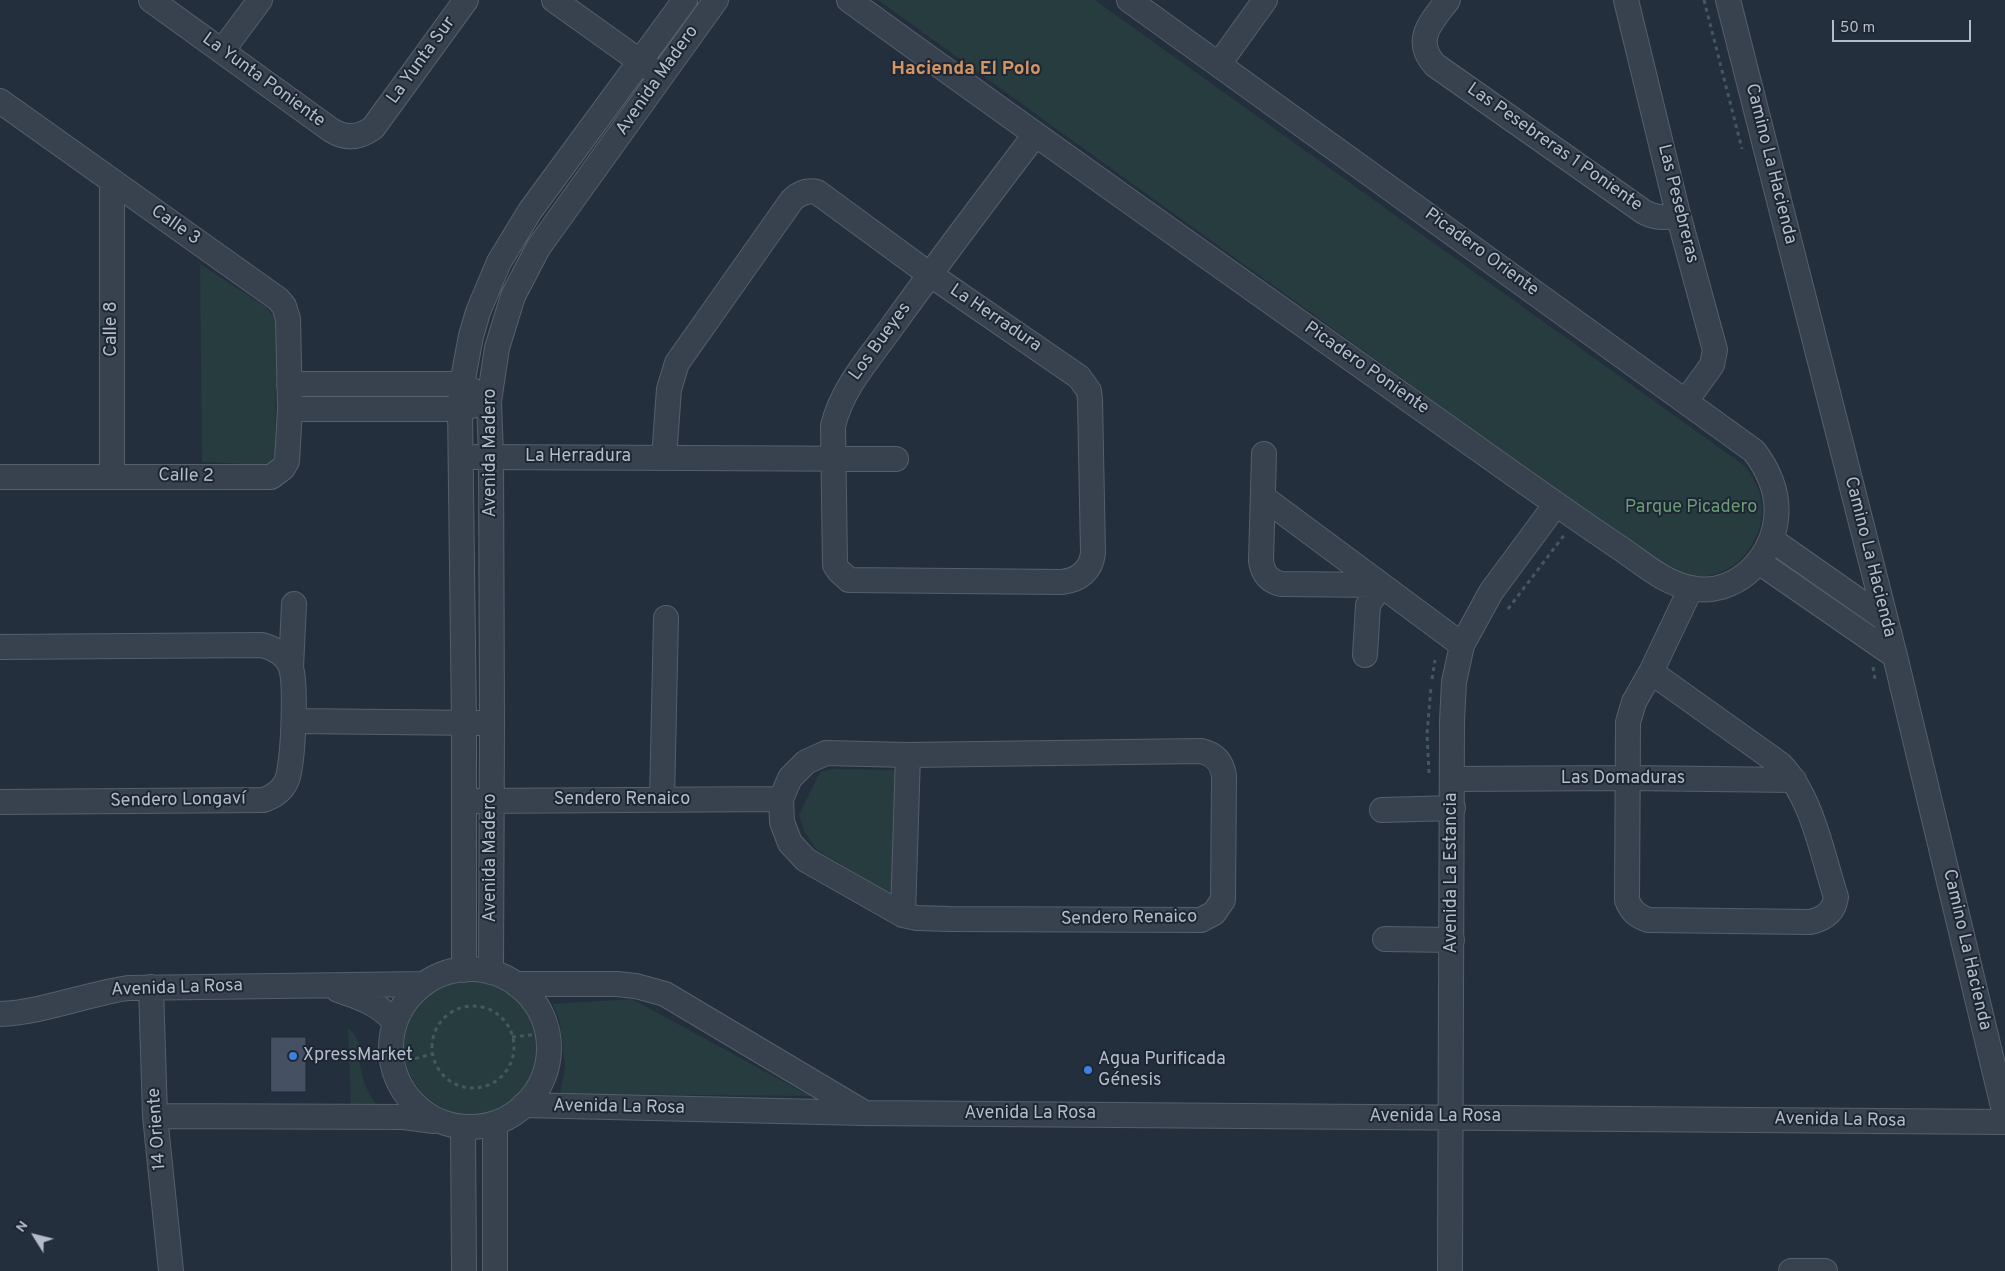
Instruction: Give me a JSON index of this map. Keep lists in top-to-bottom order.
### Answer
{
  "streets": {
    "street": [
      "La Yunta Sur",
      "La Yunta Poniente",
      "Avenida Madero",
      "Las Pesebreras 1 Poniente",
      "Camino La Hacienda",
      "Las Pesebreras",
      "Calle 3",
      "Picadero Oriente",
      "La Herradura",
      "Calle 8",
      "Los Bueyes",
      "Picadero Poniente",
      "Calle 2",
      "Las Domaduras",
      "Sendero Renaico",
      "Sendero Longaví",
      "Avenida La Estancia",
      "Avenida La Rosa",
      "14 Oriente"
    ]
  },
  "crossings": [
    ["La Yunta Sur", "La Yunta Poniente"],
    ["Avenida Madero", "La Herradura"],
    ["Avenida Madero", "Sendero Renaico"],
    ["Las Pesebreras 1 Poniente", "Las Pesebreras"],
    ["Las Pesebreras", "Picadero Oriente"],
    ["Calle 3", "Calle 8"],
    ["Calle 3", "Calle 2"],
    ["Picadero Oriente", "Picadero Poniente"],
    ["La Herradura", "Los Bueyes"],
    ["Calle 8", "Calle 2"],
    ["Los Bueyes", "Picadero Poniente"],
    ["Picadero Poniente", "Avenida La Estancia"],
    ["Las Domaduras", "Avenida La Estancia"],
    ["Avenida La Estancia", "Avenida La Rosa"],
    ["Avenida La Rosa", "14 Oriente"]
  ],
  "districts": ["Hacienda El Polo"],
  "parks": ["Parque Picadero"],
  "places": ["XpressMarket", "Agua Purificada Génesis"],
  "scale_bar": "50 m",
  "north": "top left"
}
